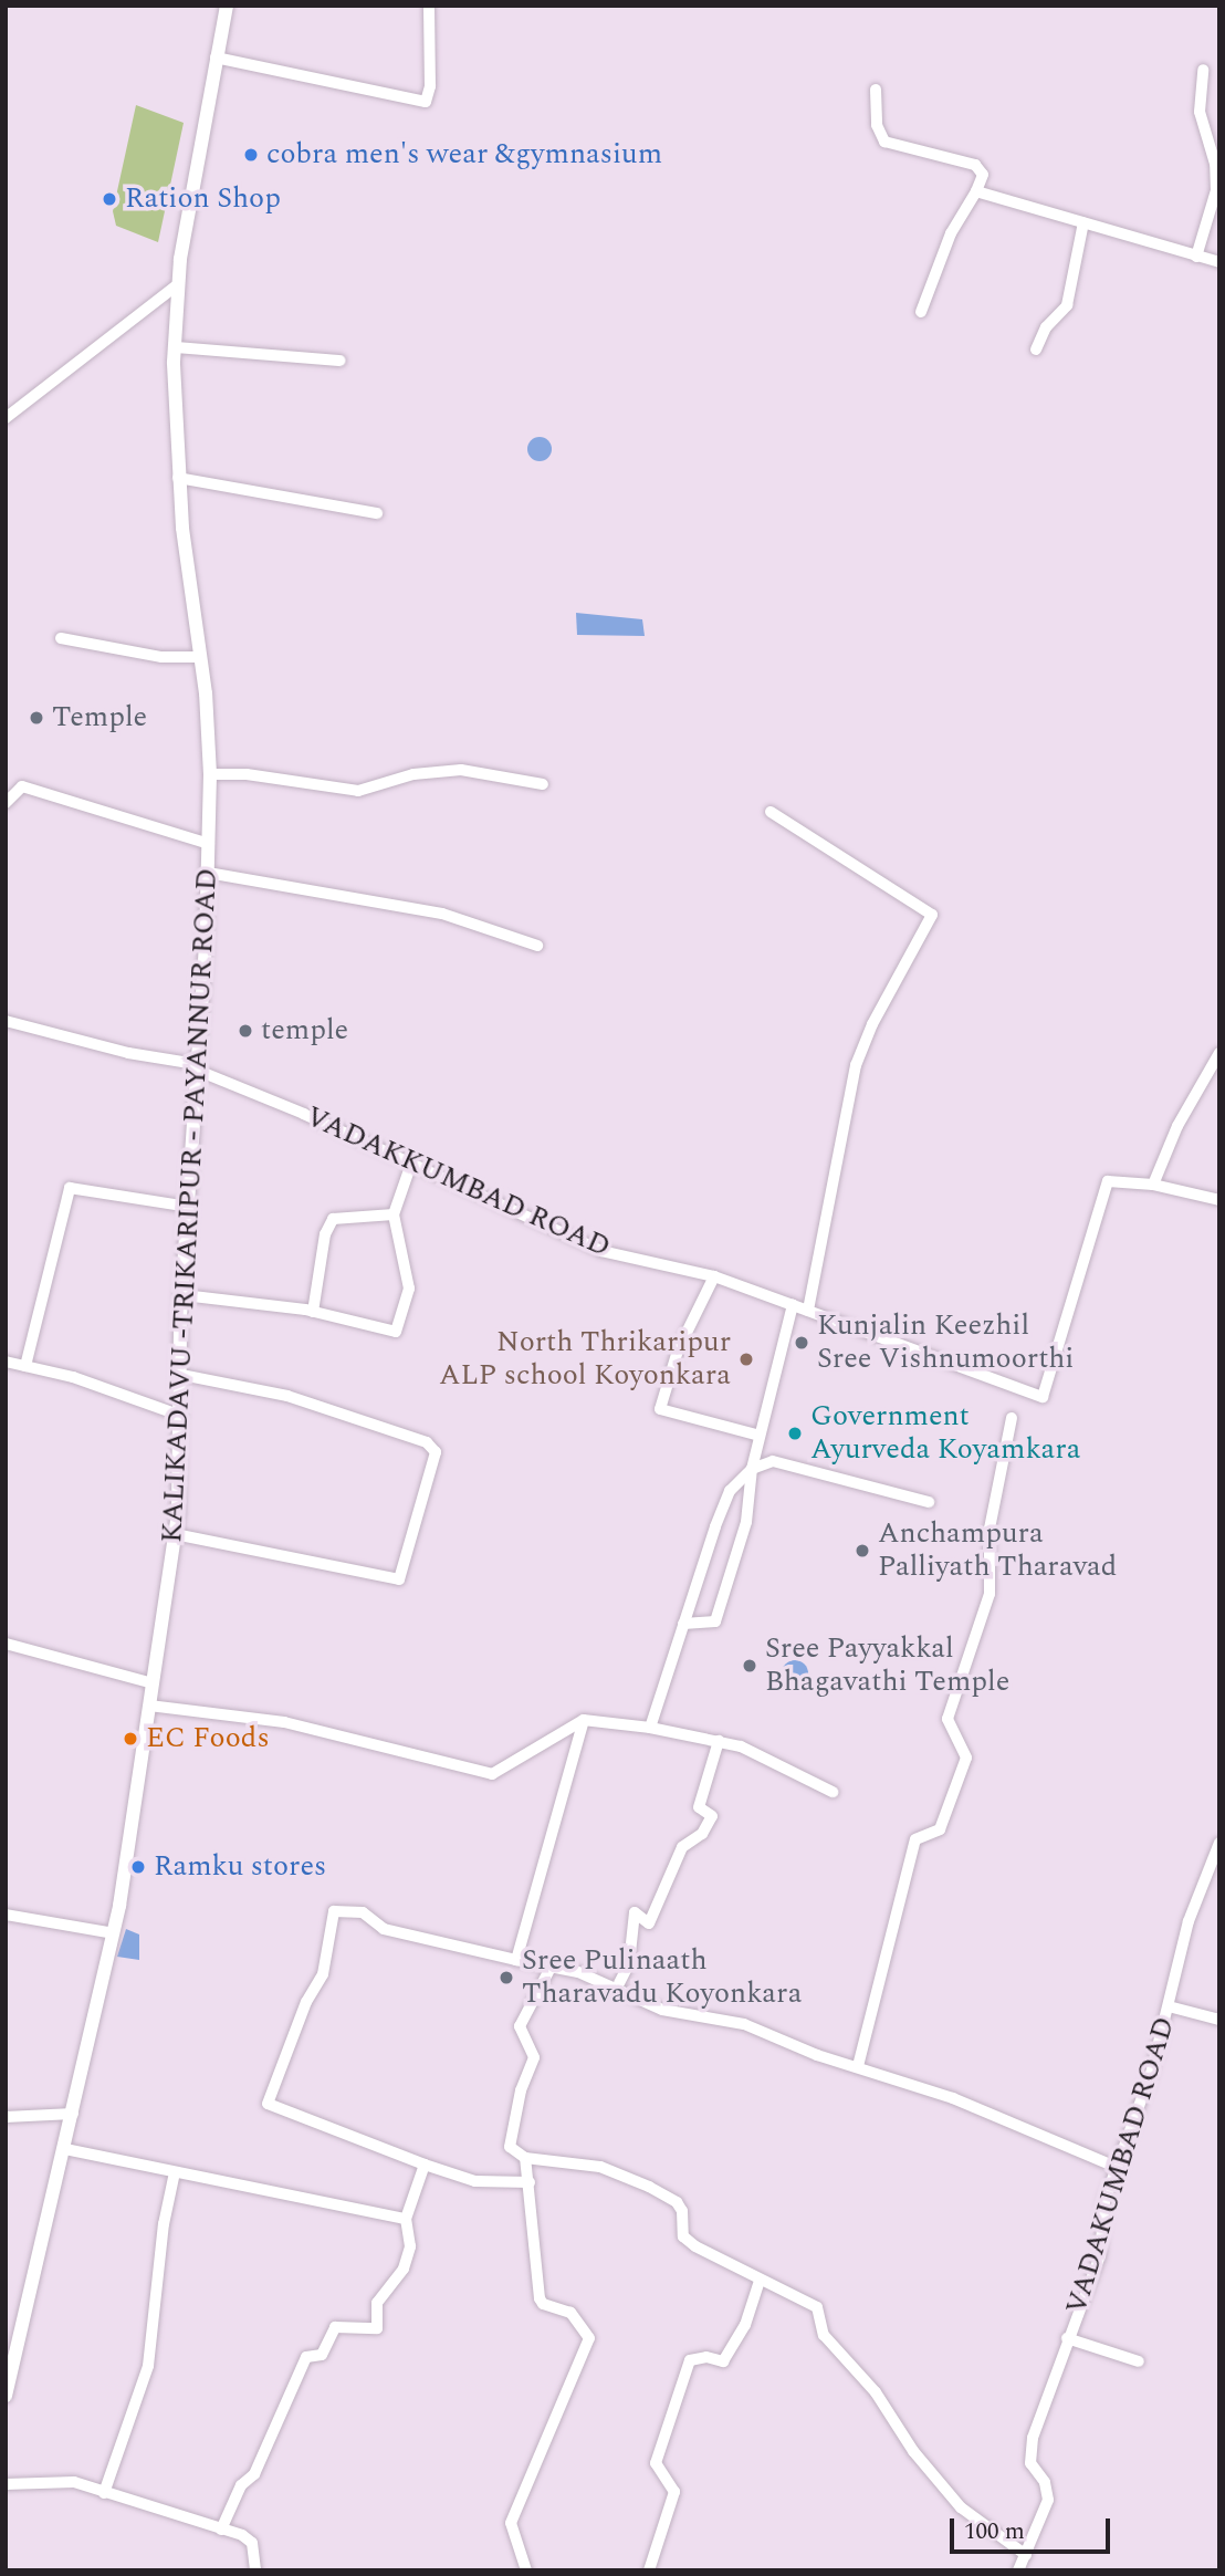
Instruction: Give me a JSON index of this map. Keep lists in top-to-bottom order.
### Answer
{
  "streets": {
    "main road": ["KALIKADAVU -TRIKARIPUR - PAYANNUR ROAD"],
    "street": ["VADAKKUMBAD ROAD", "VADAKUMBAD ROAD"]
  },
  "crossings": [
    ["VADAKKUMBAD ROAD", "KALIKADAVU -TRIKARIPUR - PAYANNUR ROAD"]
  ],
  "places": [
    "cobra men's wear &gymnasium",
    "Ration Shop",
    "Temple",
    "temple",
    "Kunjalin Keezhil Sree Vishnumoorthi",
    "North Thrikaripur ALP school Koyonkara",
    "Government Ayurveda Koyamkara",
    "Anchampura Palliyath Tharavad",
    "Sree Payyakkal Bhagavathi Temple",
    "EC Foods",
    "Ramku stores",
    "Sree Pulinaath Tharavadu Koyonkara"
  ],
  "scale_bar": "100 m"
}
